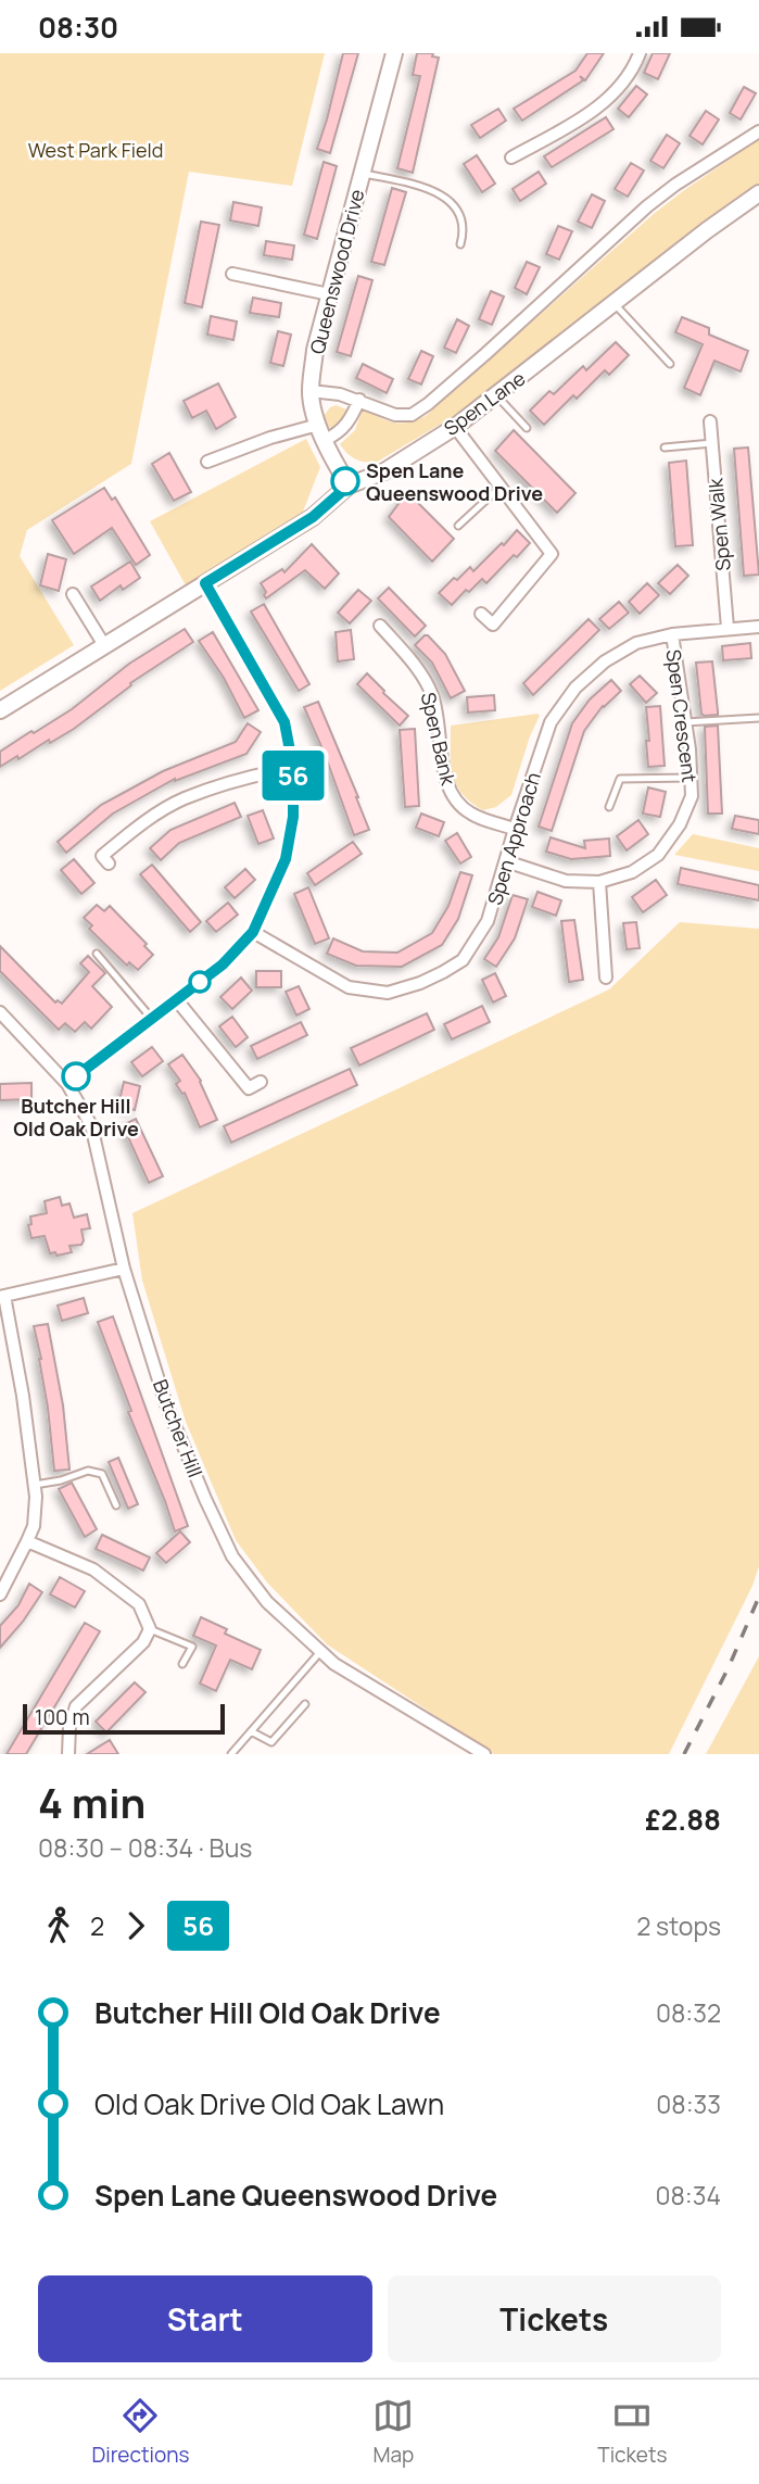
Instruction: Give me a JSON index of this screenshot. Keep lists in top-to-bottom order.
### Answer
{
  "streets": {
    "street": [
      "Queenswood Drive",
      "Spen Lane",
      "Spen Walk",
      "Spen Crescent",
      "Spen Bank",
      "Spen Approach",
      "Butcher Hill"
    ]
  },
  "crossings": [
    ["Queenswood Drive", "Spen Lane"],
    ["Spen Walk", "Spen Approach"],
    ["Spen Crescent", "Spen Approach"],
    ["Spen Bank", "Spen Approach"]
  ],
  "parks": ["West Park Field"],
  "places": ["Spen Lane Queenswood Drive", "Butcher Hill Old Oak Drive"],
  "lines": ["bus line 56"],
  "scale_bar": "100 m",
  "page": {
    "status": "08:30",
    "on_map": "56",
    "scale": "100 m",
    "heading": ["4 min", "08:30 – 08:34 · Bus", "£2.88"],
    "legs": ["2", "56", "2 stops"],
    "list": [
      {
        "name": "Butcher Hill Old Oak Drive",
        "value": "08:32"
      },
      {
        "name": "Old Oak Drive Old Oak Lawn",
        "value": "08:33"
      },
      {
        "name": "Spen Lane Queenswood Drive",
        "value": "08:34"
      }
    ],
    "buttons": ["Start", "Tickets"],
    "tabs": ["Directions", "Map", "Tickets"]
  }
}
